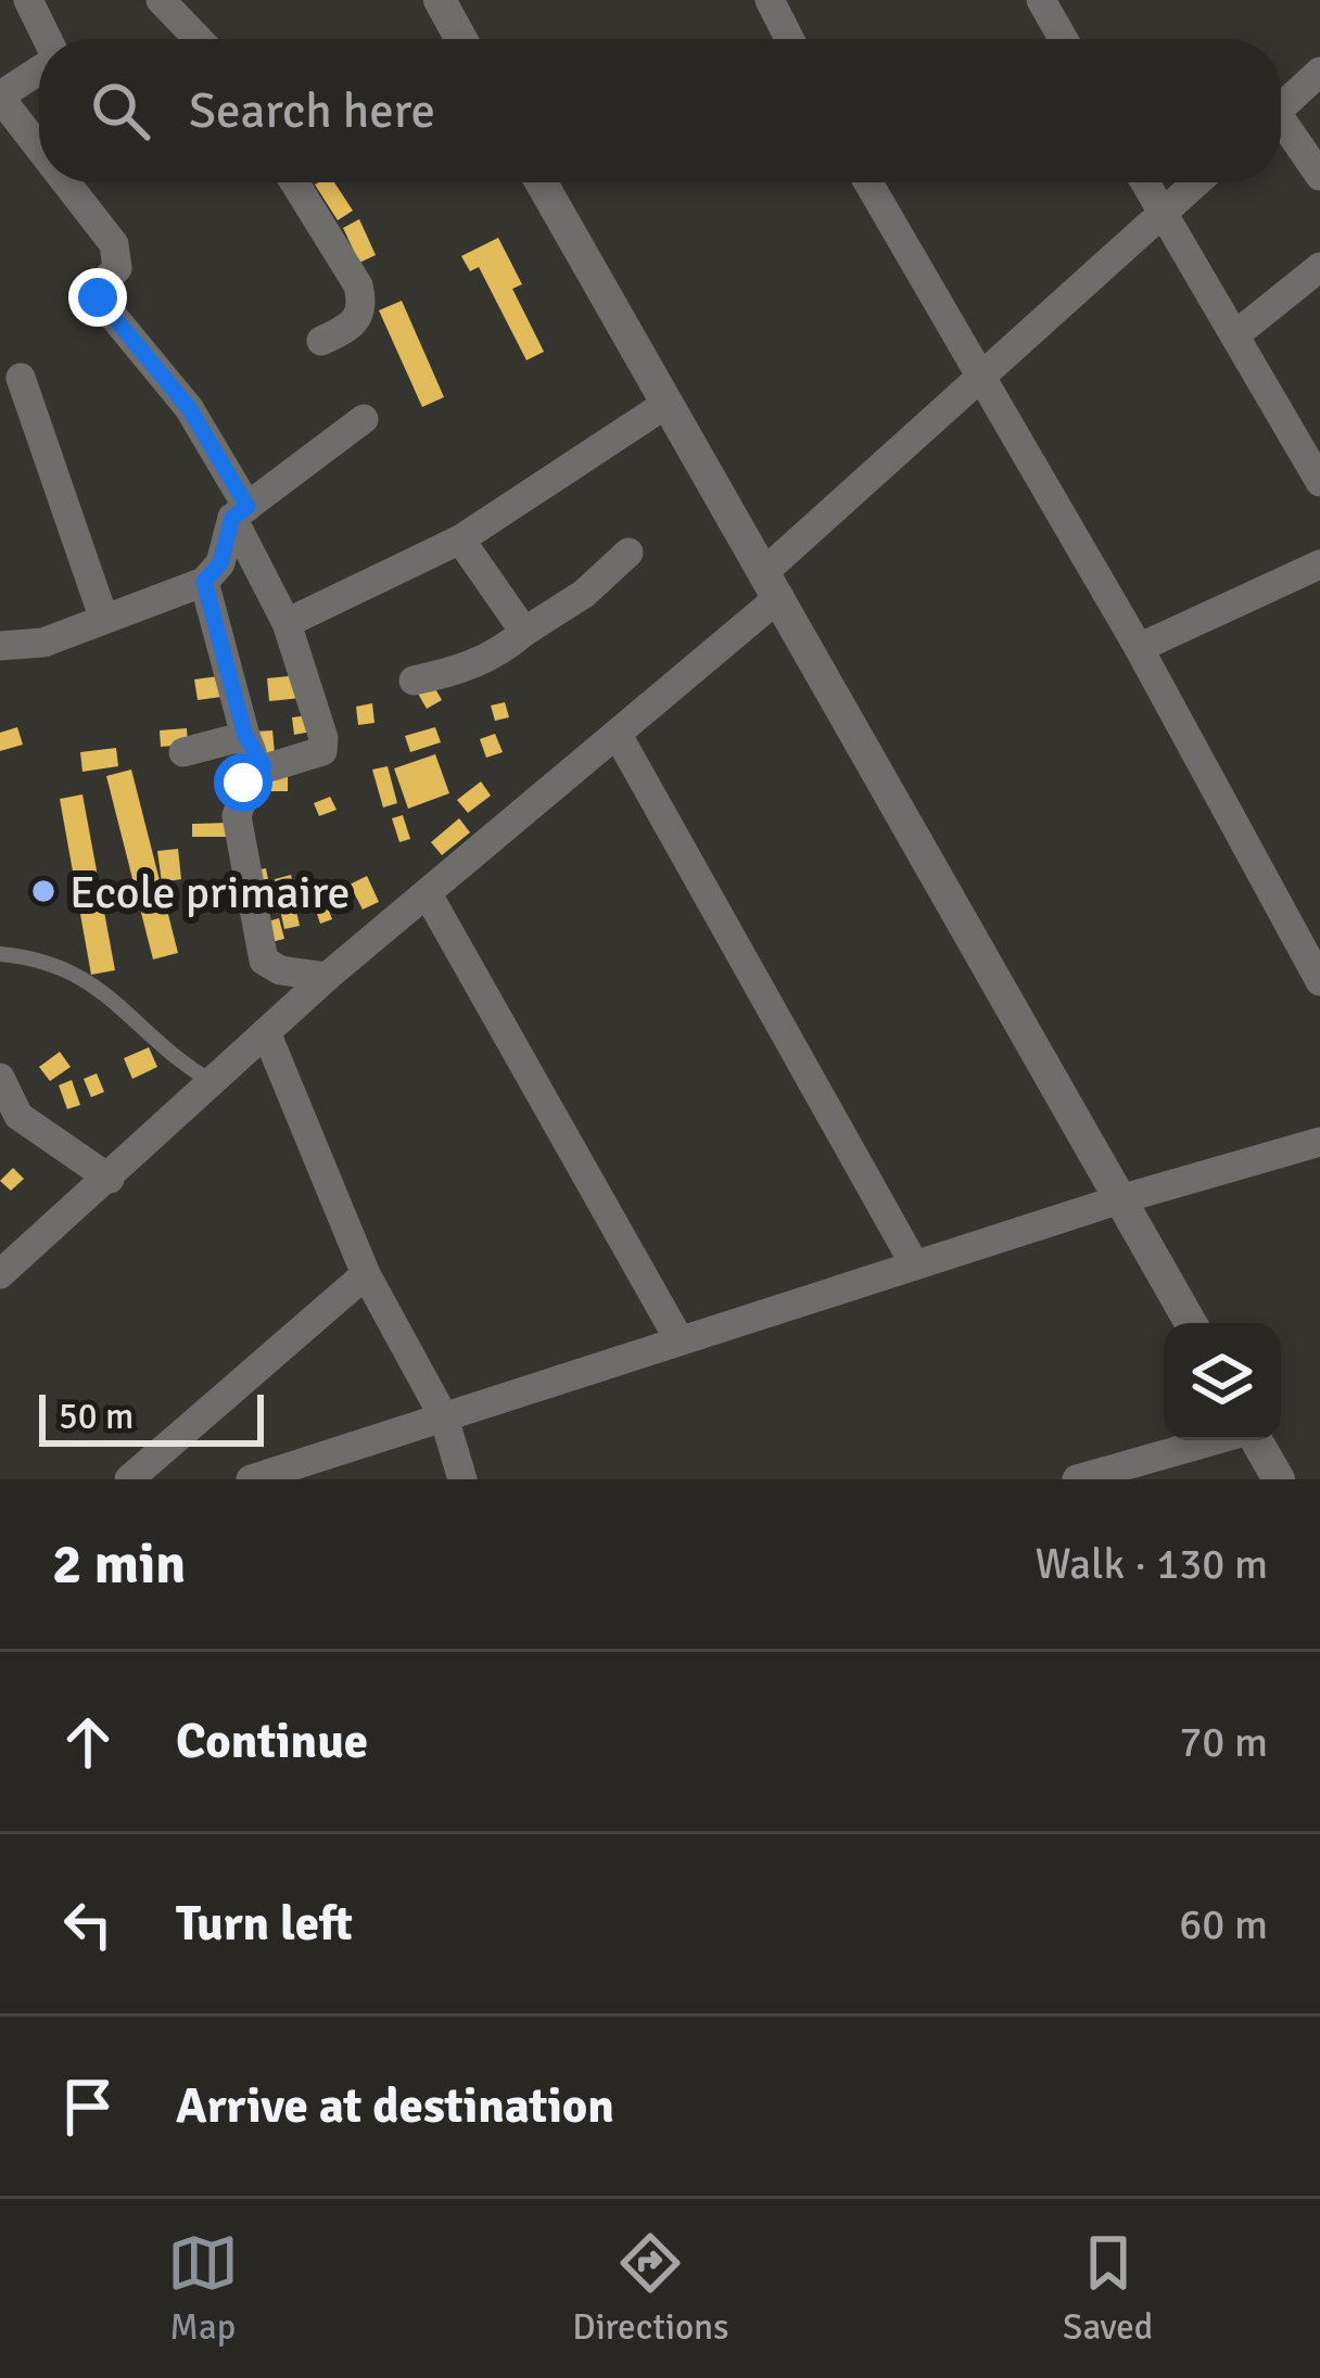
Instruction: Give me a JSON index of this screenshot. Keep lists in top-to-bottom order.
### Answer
{
  "places": ["Ecole primaire"],
  "scale_bar": "50 m",
  "page": {
    "search": "Search here",
    "scale": "50 m",
    "heading": ["2 min", "Walk · 130 m"],
    "list": [
      ["Continue", "70 m"],
      ["Turn left", "60 m"],
      "Arrive at destination"
    ],
    "nav": ["Map", "Directions", "Saved"]
  }
}
